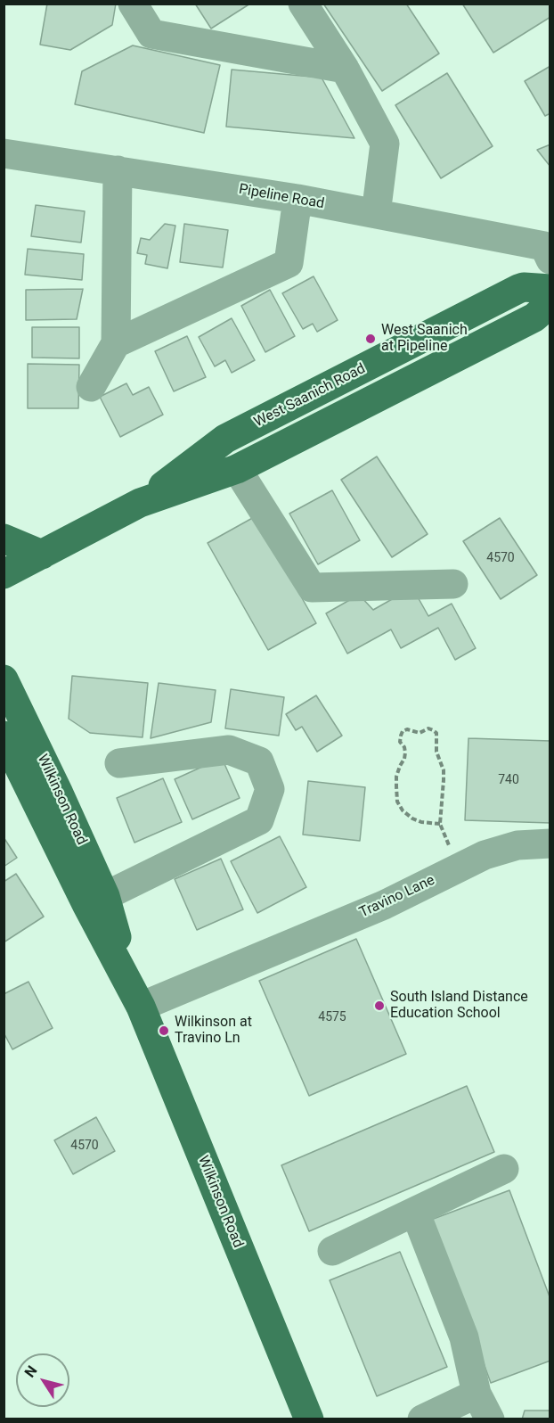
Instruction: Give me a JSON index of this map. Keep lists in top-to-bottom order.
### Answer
{
  "streets": {
    "main road": ["West Saanich Road", "Wilkinson Road"],
    "street": ["Pipeline Road", "Travino Lane"]
  },
  "crossings": [
    ["Wilkinson Road", "Travino Lane"]
  ],
  "places": ["West Saanich at Pipeline", "South Island Distance Education School", "Wilkinson at Travino Ln"],
  "house_numbers": [
    "4570",
    "740",
    "4575",
    "4570"
  ],
  "north": "top left"
}
